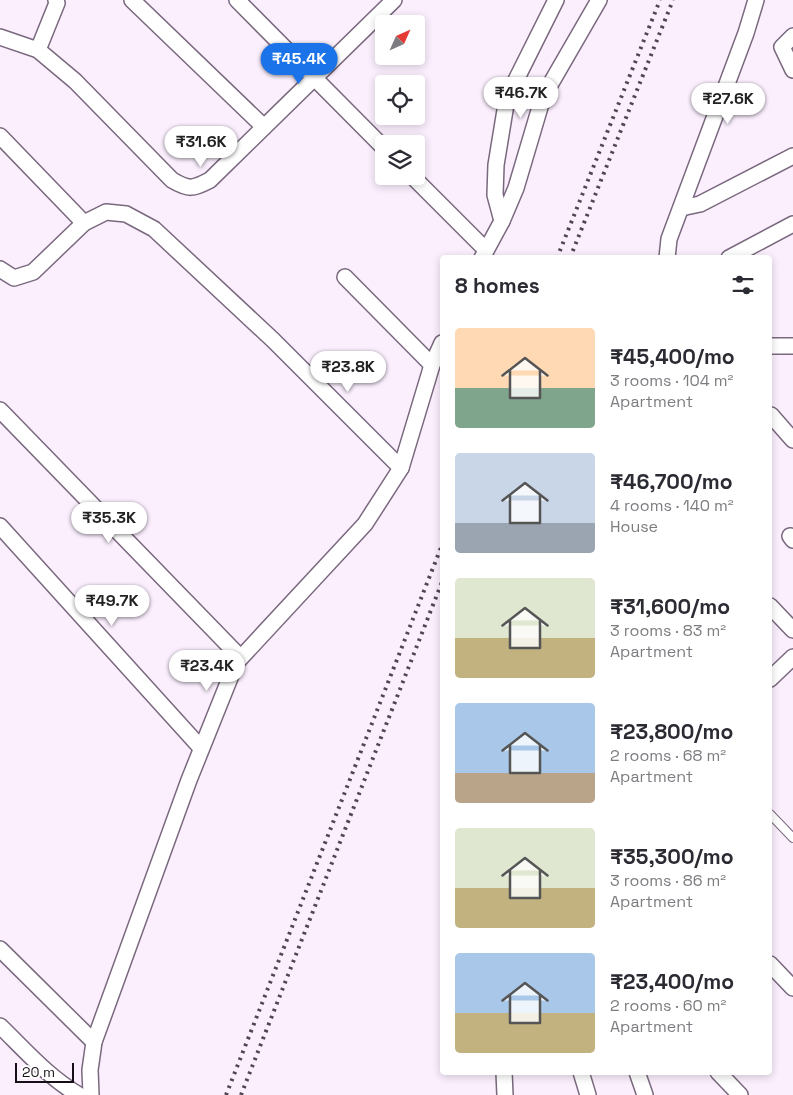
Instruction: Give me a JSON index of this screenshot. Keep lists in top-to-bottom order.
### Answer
{
  "scale_bar": "20 m",
  "north": "top right",
  "page": {
    "price": [
      "₹45.4K",
      "₹46.7K",
      "₹27.6K",
      "₹31.6K",
      "₹23.8K",
      "₹35.3K",
      "₹49.7K",
      "₹23.4K"
    ],
    "heading": "8 homes",
    "list": [
      {
        "name": "₹45,400/mo",
        "note": "3 rooms · 104 m² · Apartment"
      },
      {
        "name": "₹46,700/mo",
        "note": "4 rooms · 140 m² · House"
      },
      {
        "name": "₹31,600/mo",
        "note": "3 rooms · 83 m² · Apartment"
      },
      {
        "name": "₹23,800/mo",
        "note": "2 rooms · 68 m² · Apartment"
      },
      {
        "name": "₹35,300/mo",
        "note": "3 rooms · 86 m² · Apartment"
      },
      {
        "name": "₹23,400/mo",
        "note": "2 rooms · 60 m² · Apartment"
      }
    ],
    "scale": "20 m"
  }
}
